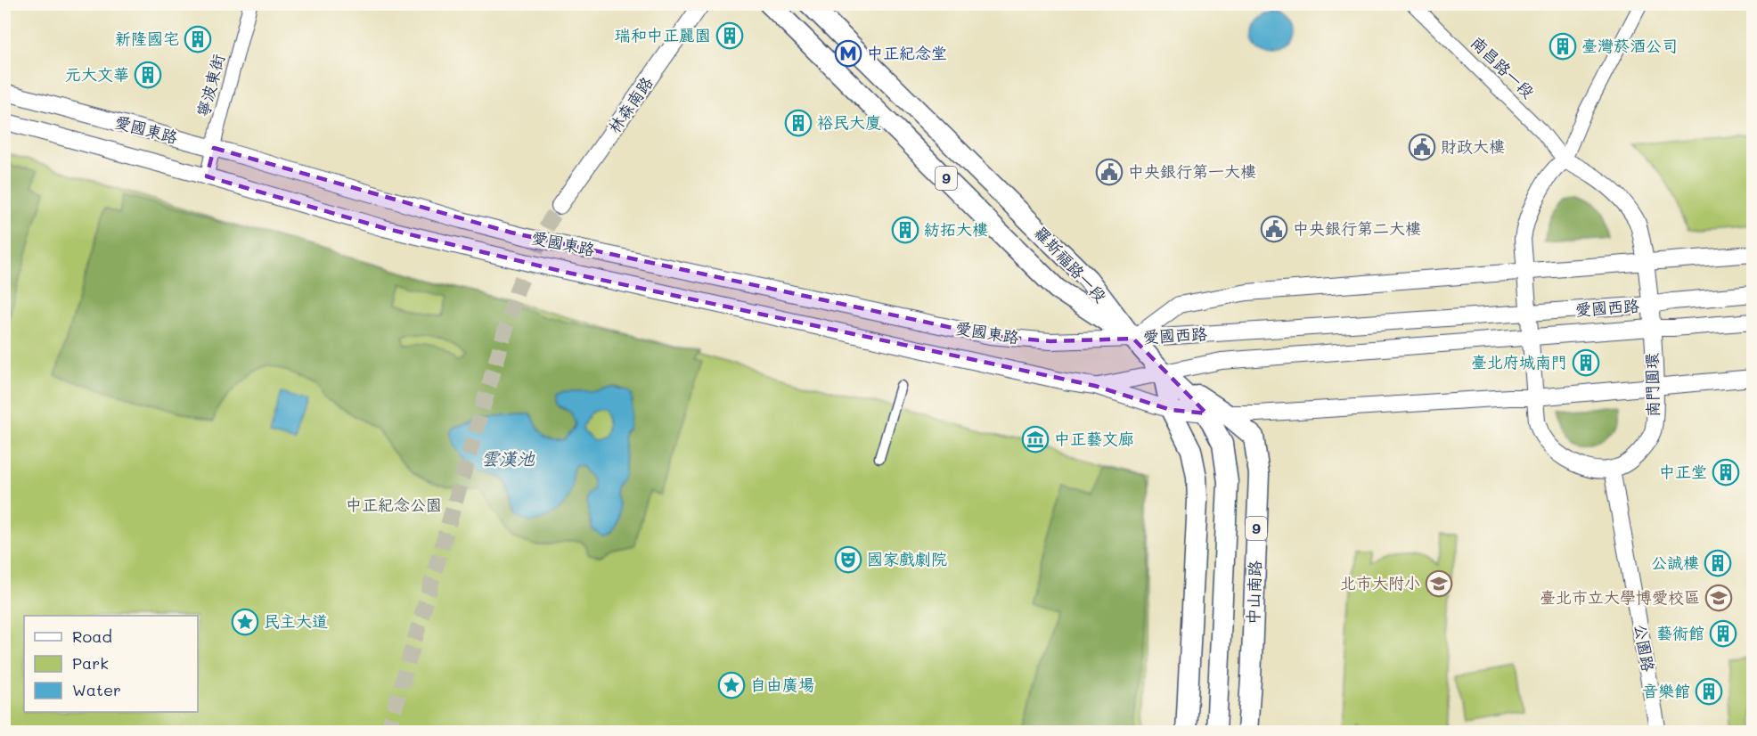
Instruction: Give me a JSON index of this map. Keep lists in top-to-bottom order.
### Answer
{
  "streets": {
    "main road": ["9", "羅斯福路一段", "中山南路"],
    "street": [
      "南昌路一段",
      "寧波東街",
      "林森南路",
      "愛國東路",
      "愛國西路",
      "南門圓環",
      "公園路"
    ]
  },
  "crossings": [
    ["南昌路一段", "南門圓環"],
    ["寧波東街", "愛國東路"],
    ["愛國東路", "羅斯福路一段"],
    ["愛國東路", "愛國西路"],
    ["愛國東路", "中山南路"],
    ["羅斯福路一段", "愛國西路"],
    ["羅斯福路一段", "中山南路"],
    ["愛國西路", "南門圓環"],
    ["愛國西路", "中山南路"],
    ["南門圓環", "公園路"]
  ],
  "water": ["雲漢池"],
  "parks": ["中正紀念公園"],
  "places": {
    "building": [
      "瑞和中正麗園",
      "新隆國宅",
      "臺灣菸酒公司",
      "元大文華",
      "裕民大廈",
      "紡拓大樓",
      "臺北府城南門",
      "中正堂",
      "公誠樓",
      "藝術館",
      "音樂館"
    ],
    "metro station": ["中正紀念堂"],
    "public building": ["財政大樓", "中央銀行第一大樓", "中央銀行第二大樓"],
    "museum": ["中正藝文廊"],
    "theatre": ["國家戲劇院"],
    "school or university": ["北市大附小", "臺北市立大學博愛校區"],
    "place": ["民主大道", "自由廣場"]
  },
  "legend": ["Road", "Park", "Water"]
}
